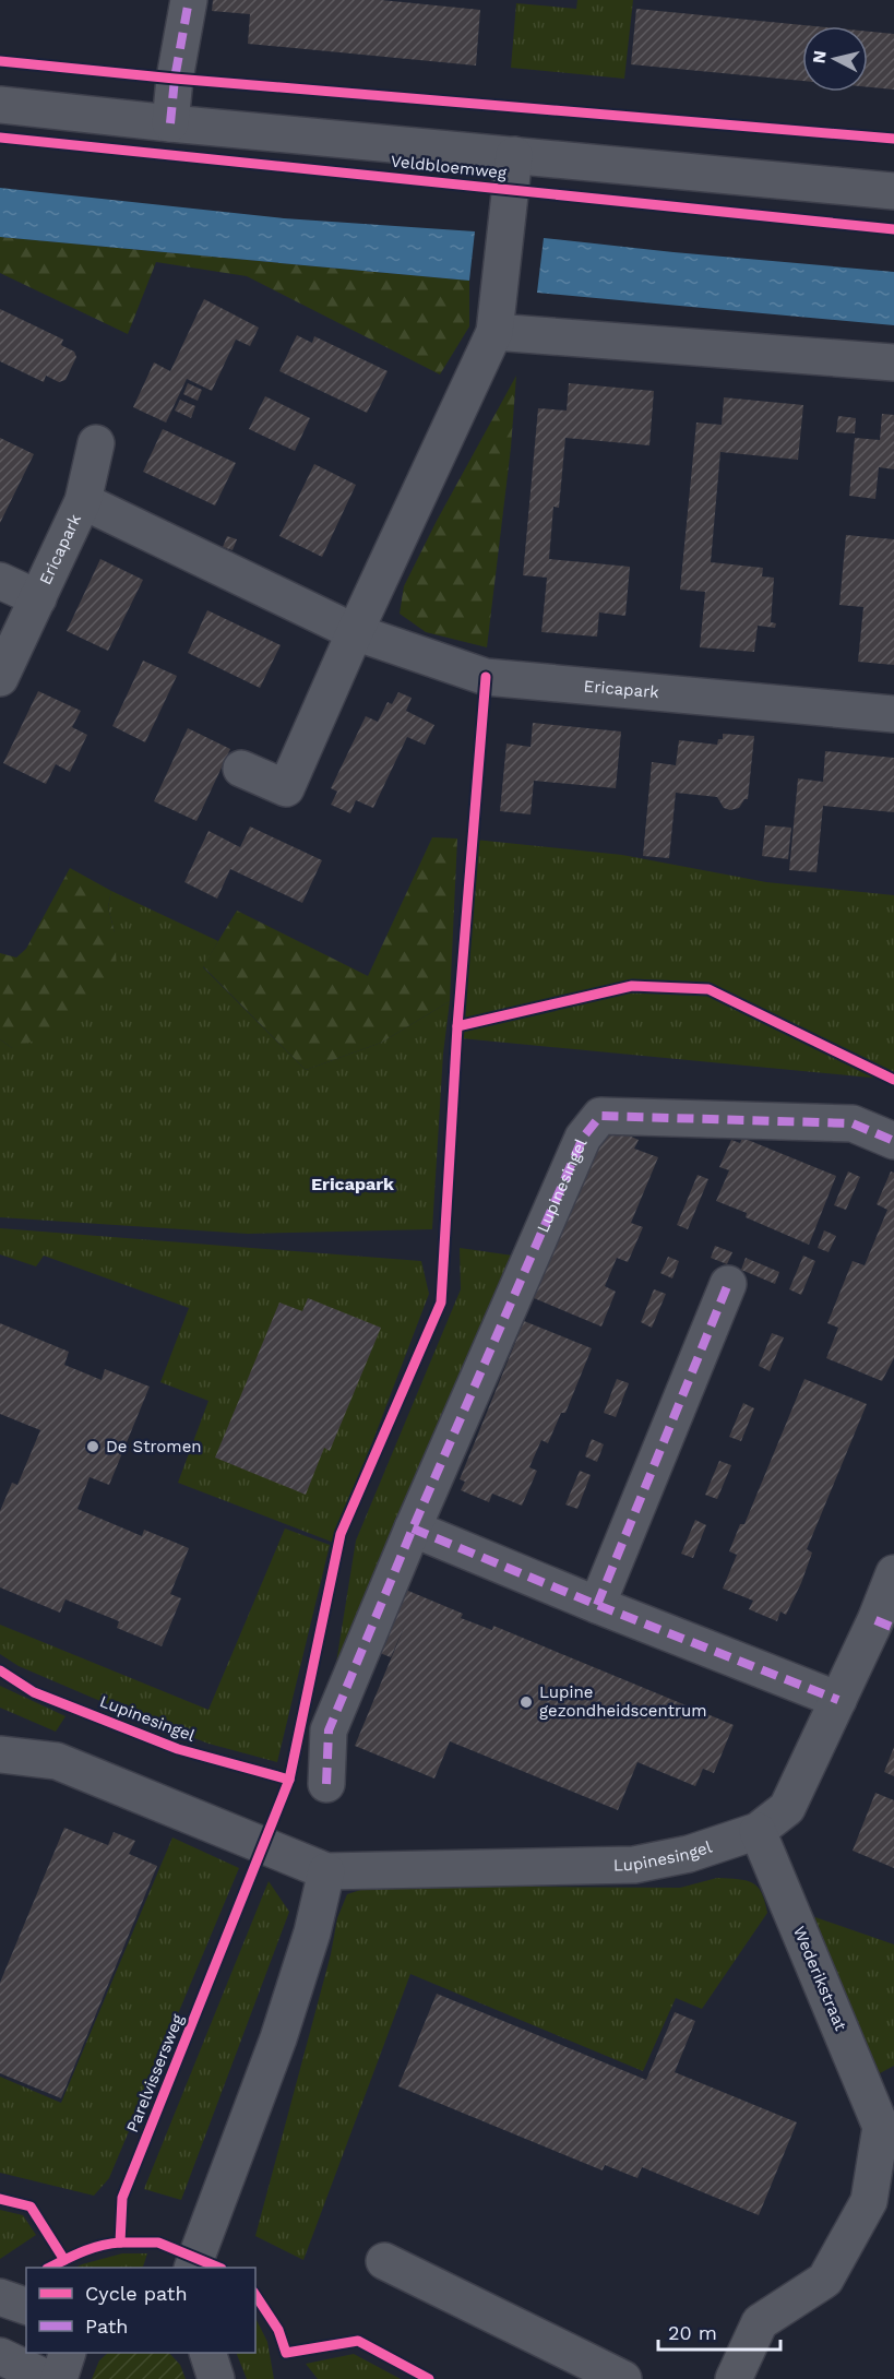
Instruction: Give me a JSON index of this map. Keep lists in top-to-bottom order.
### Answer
{
  "streets": {
    "street": [
      "Veldbloemweg",
      "Ericapark",
      "Lupinesingel",
      "Wederikstraat"
    ],
    "cycle path": ["Parelvissersweg"]
  },
  "crossings": [
    ["Lupinesingel", "Wederikstraat"]
  ],
  "districts": ["Ericapark"],
  "places": ["De Stromen", "Lupine gezondheidscentrum"],
  "legend": ["Cycle path", "Path"],
  "scale_bar": "20 m",
  "north": "left"
}
